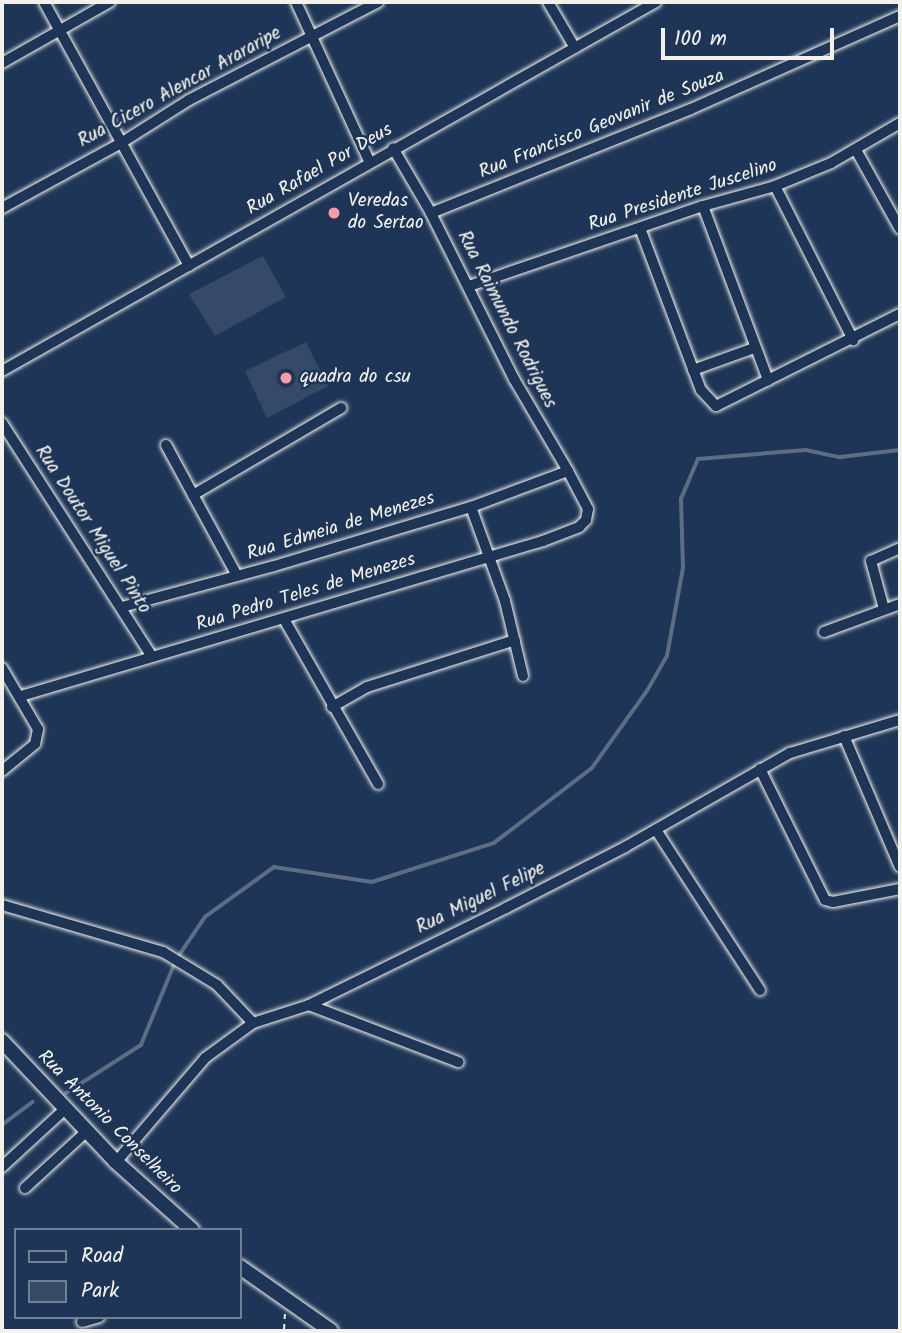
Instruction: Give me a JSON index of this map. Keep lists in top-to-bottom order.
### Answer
{
  "streets": {
    "street": [
      "Rua Cicero Alencar Arararipe",
      "Rua Francisco Geovanir de Souza",
      "Rua Rafael Por Deus",
      "Rua Presidente Juscelino",
      "Rua Raimundo Rodrigues",
      "Rua Edmeia de Menezes",
      "Rua Doutor Miguel Pinto",
      "Rua Pedro Teles de Menezes",
      "Rua Miguel Felipe",
      "Rua Antonio Conselheiro"
    ]
  },
  "crossings": [
    ["Rua Francisco Geovanir de Souza", "Rua Raimundo Rodrigues"],
    ["Rua Rafael Por Deus", "Rua Raimundo Rodrigues"],
    ["Rua Presidente Juscelino", "Rua Raimundo Rodrigues"],
    ["Rua Raimundo Rodrigues", "Rua Edmeia de Menezes"],
    ["Rua Raimundo Rodrigues", "Rua Pedro Teles de Menezes"],
    ["Rua Edmeia de Menezes", "Rua Doutor Miguel Pinto"],
    ["Rua Doutor Miguel Pinto", "Rua Pedro Teles de Menezes"],
    ["Rua Miguel Felipe", "Rua Antonio Conselheiro"]
  ],
  "places": ["Veredas do Sertao", "quadra do csu"],
  "legend": ["Road", "Park"],
  "scale_bar": "100 m"
}
